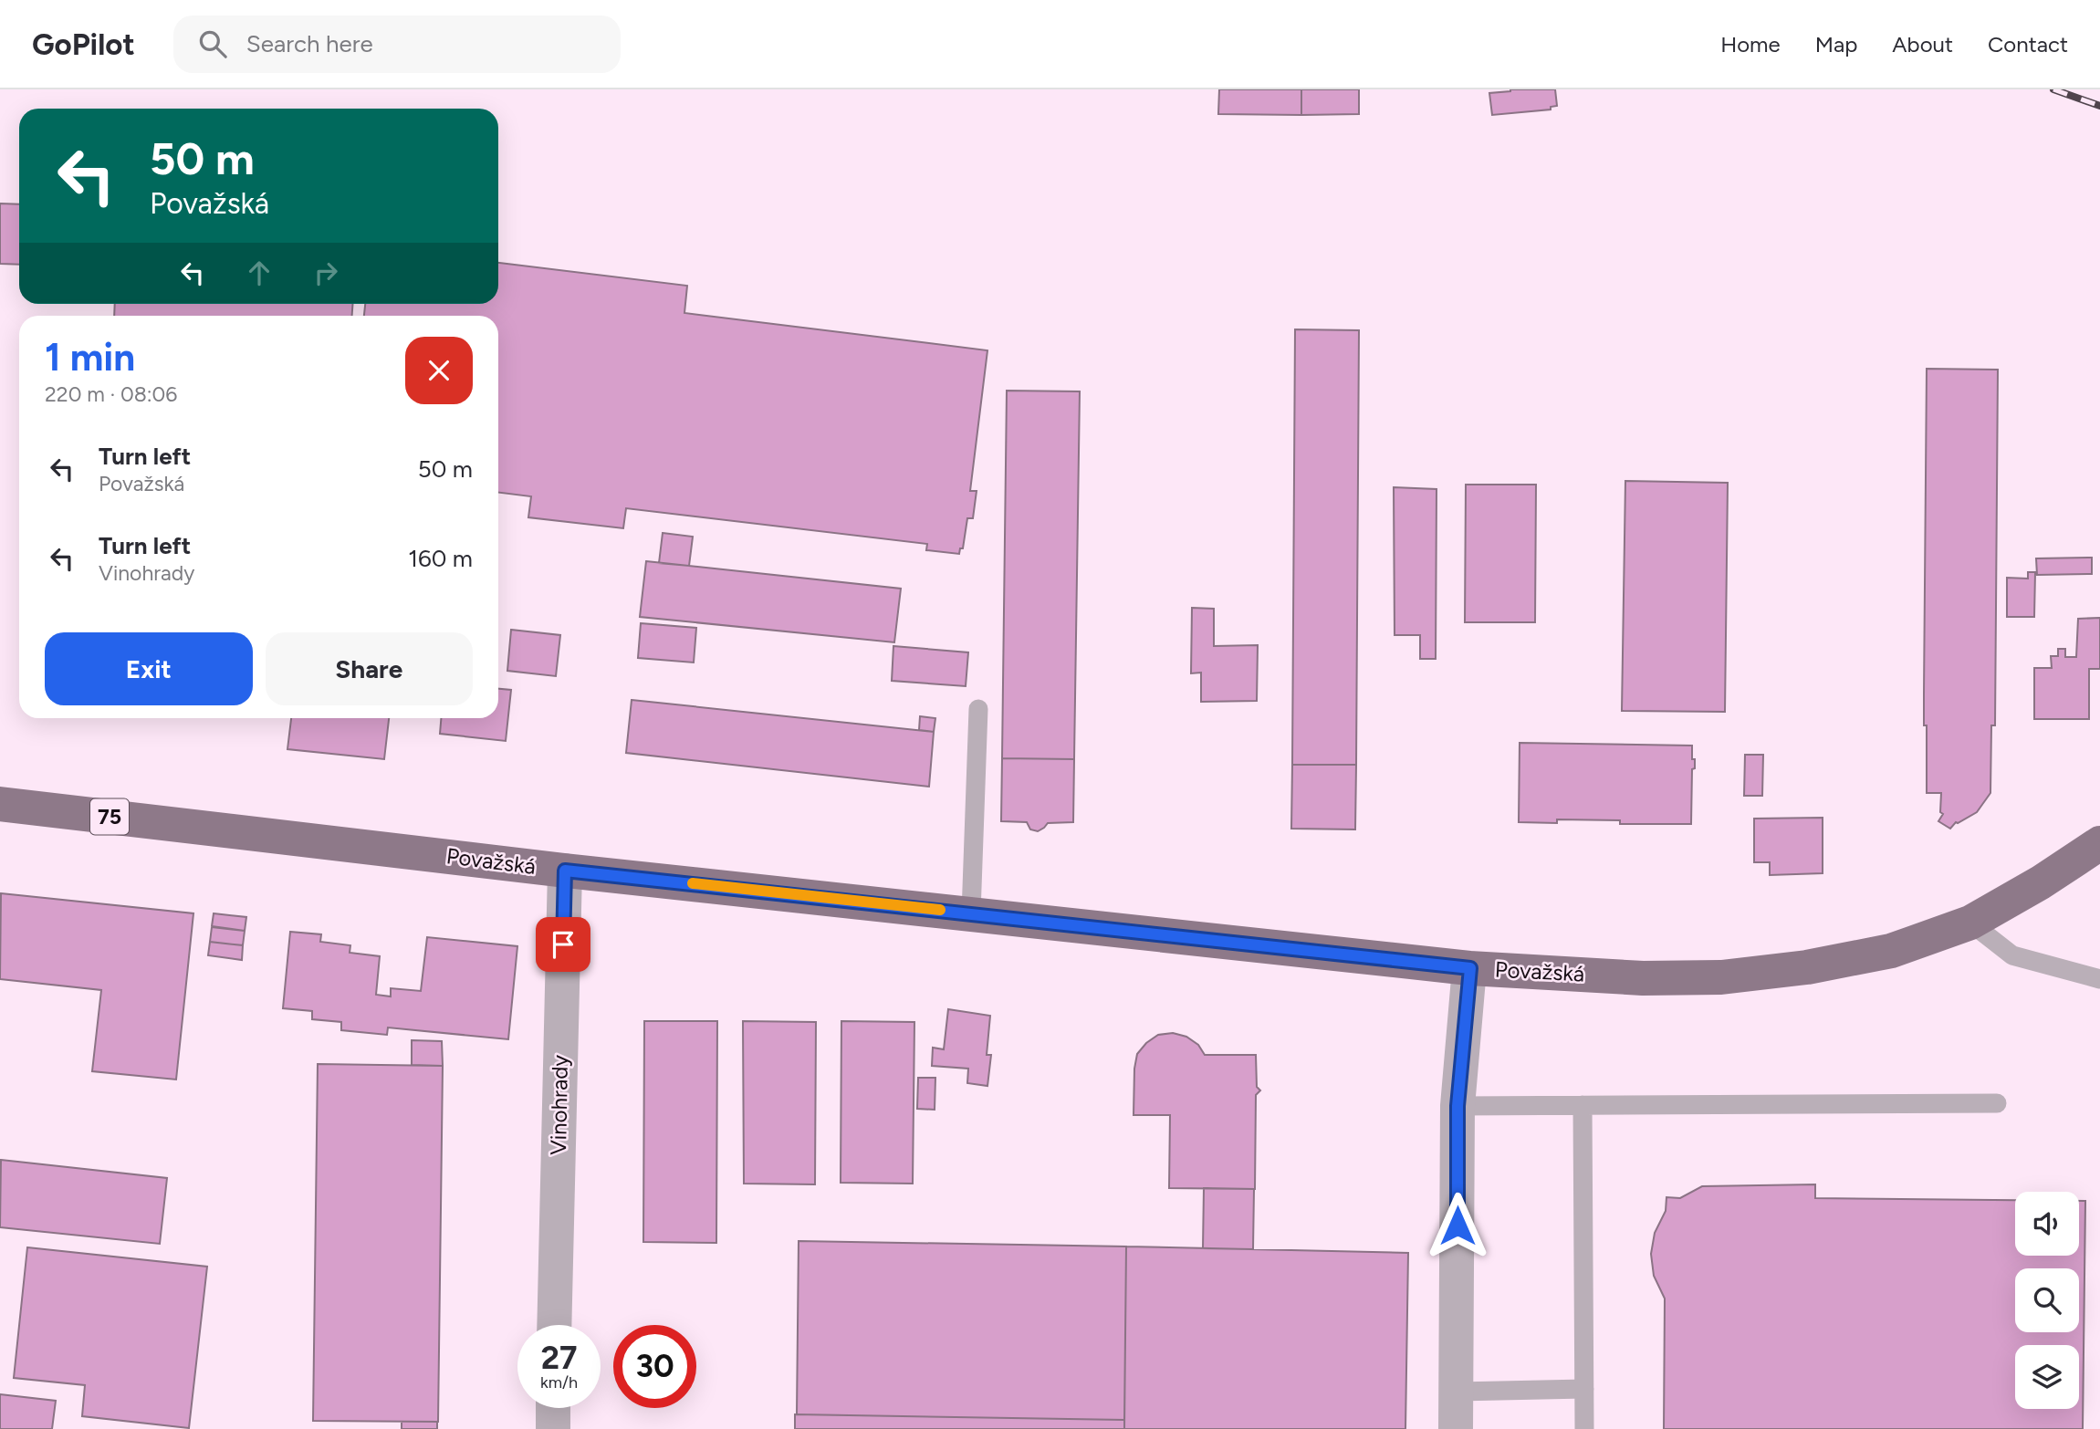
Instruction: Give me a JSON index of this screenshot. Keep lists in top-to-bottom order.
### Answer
{
  "streets": {
    "main road": ["75", "Považská"],
    "street": ["Vinohrady"]
  },
  "crossings": [
    ["Považská", "Vinohrady"]
  ],
  "page": {
    "header": "GoPilot",
    "search": "Search here",
    "nav": [
      "Home",
      "Map",
      "About",
      "Contact"
    ],
    "turn": ["50 m", "Považská"],
    "heading": ["1 min", "220 m · 08:06"],
    "list": [
      {
        "name": "Turn left",
        "note": "Považská",
        "value": "50 m"
      },
      {
        "name": "Turn left",
        "note": "Vinohrady",
        "value": "160 m"
      }
    ],
    "buttons": ["Exit", "Share"],
    "speed": "27 km/h",
    "limit": "30"
  }
}
